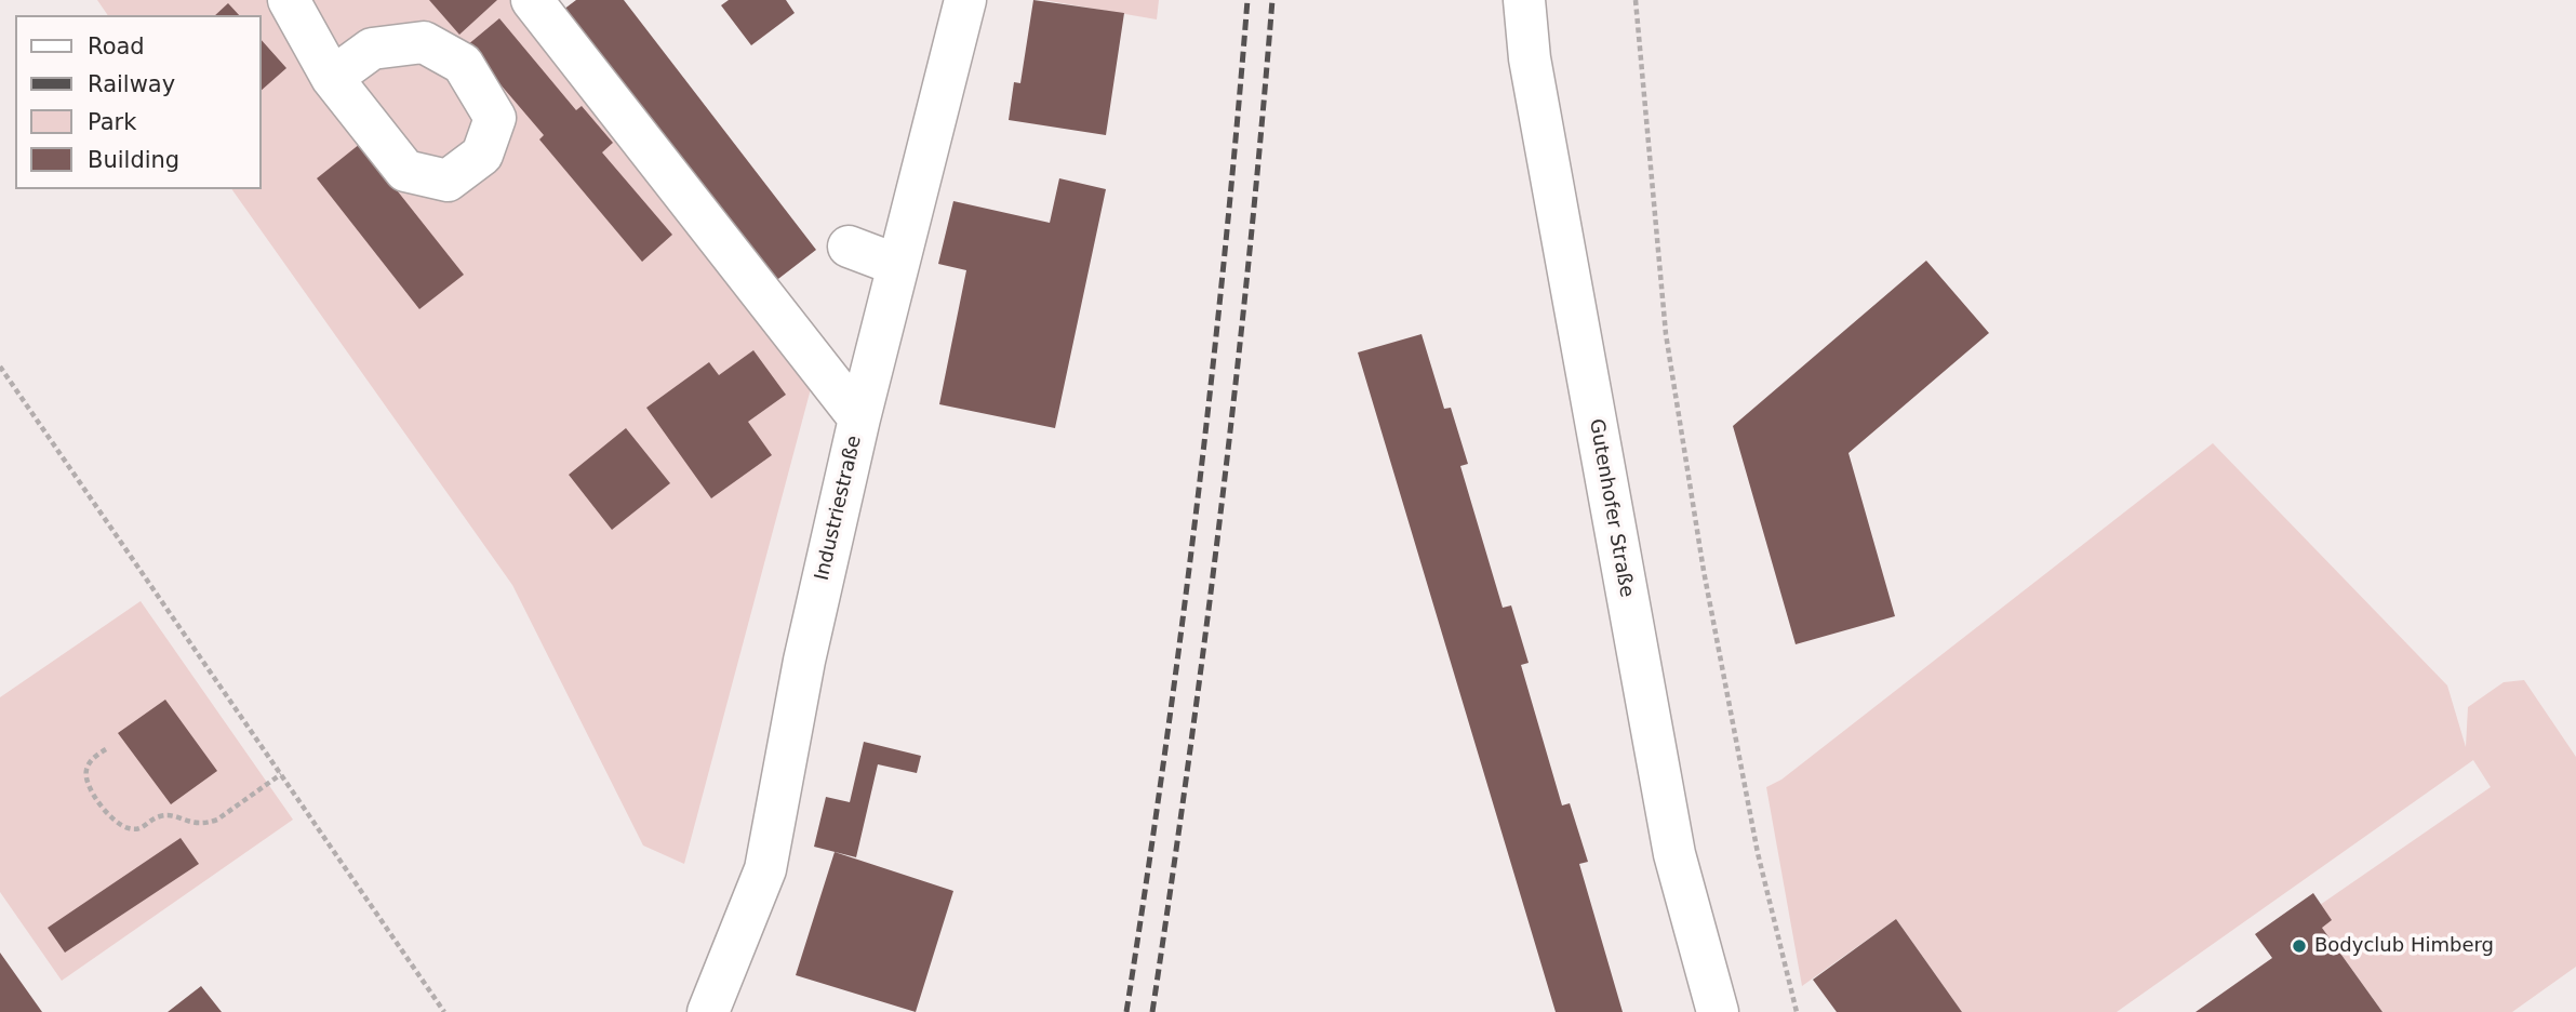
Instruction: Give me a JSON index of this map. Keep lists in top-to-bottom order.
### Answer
{
  "streets": {
    "street": ["Industriestraße", "Gutenhofer Straße"]
  },
  "places": ["Bodyclub Himberg"],
  "legend": [
    "Road",
    "Railway",
    "Park",
    "Building"
  ]
}
